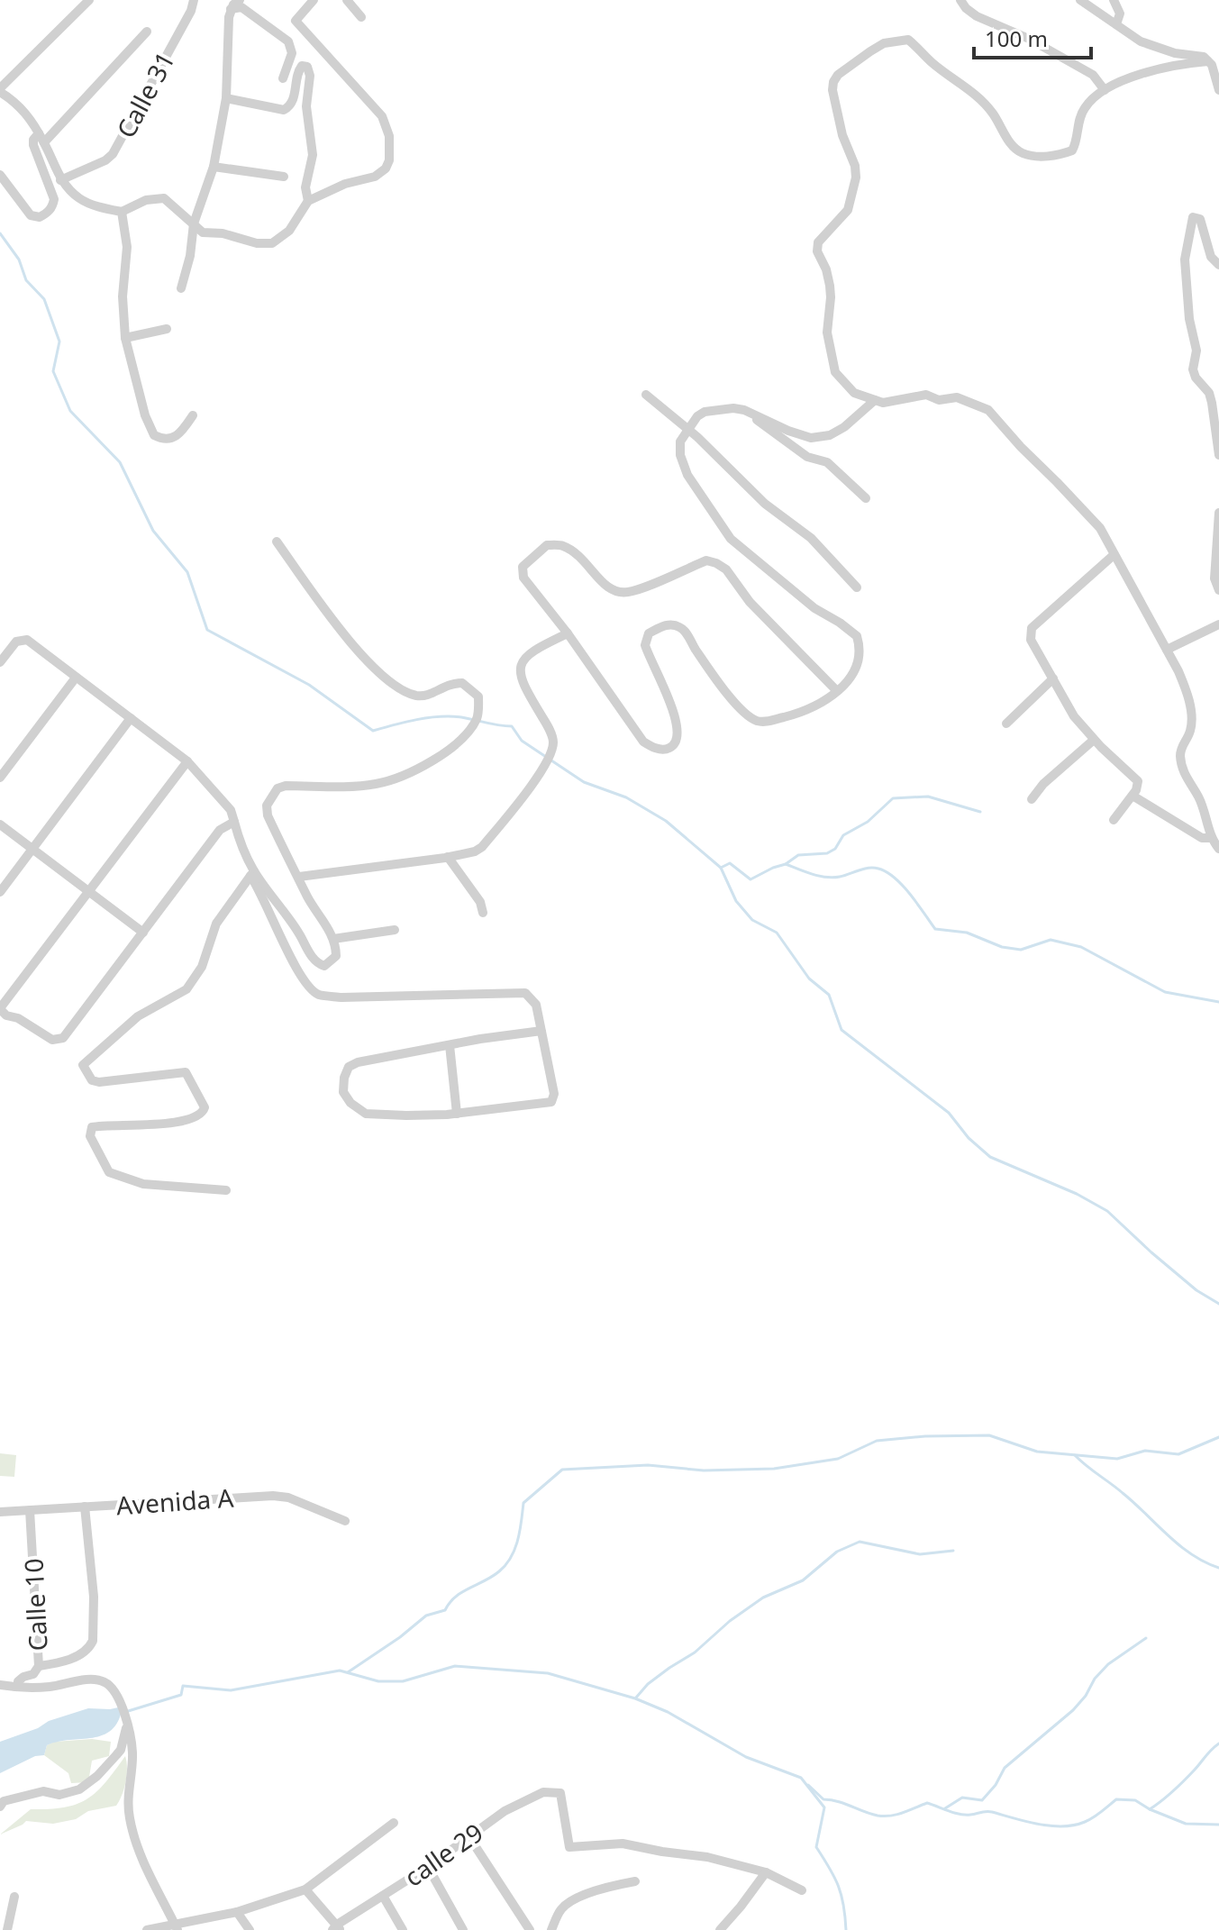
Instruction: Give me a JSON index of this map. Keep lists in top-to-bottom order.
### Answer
{
  "streets": {
    "street": [
      "Calle 31",
      "Avenida A",
      "Calle 10",
      "calle 29"
    ]
  },
  "crossings": [
    ["Avenida A", "Calle 10"]
  ],
  "scale_bar": "100 m"
}
